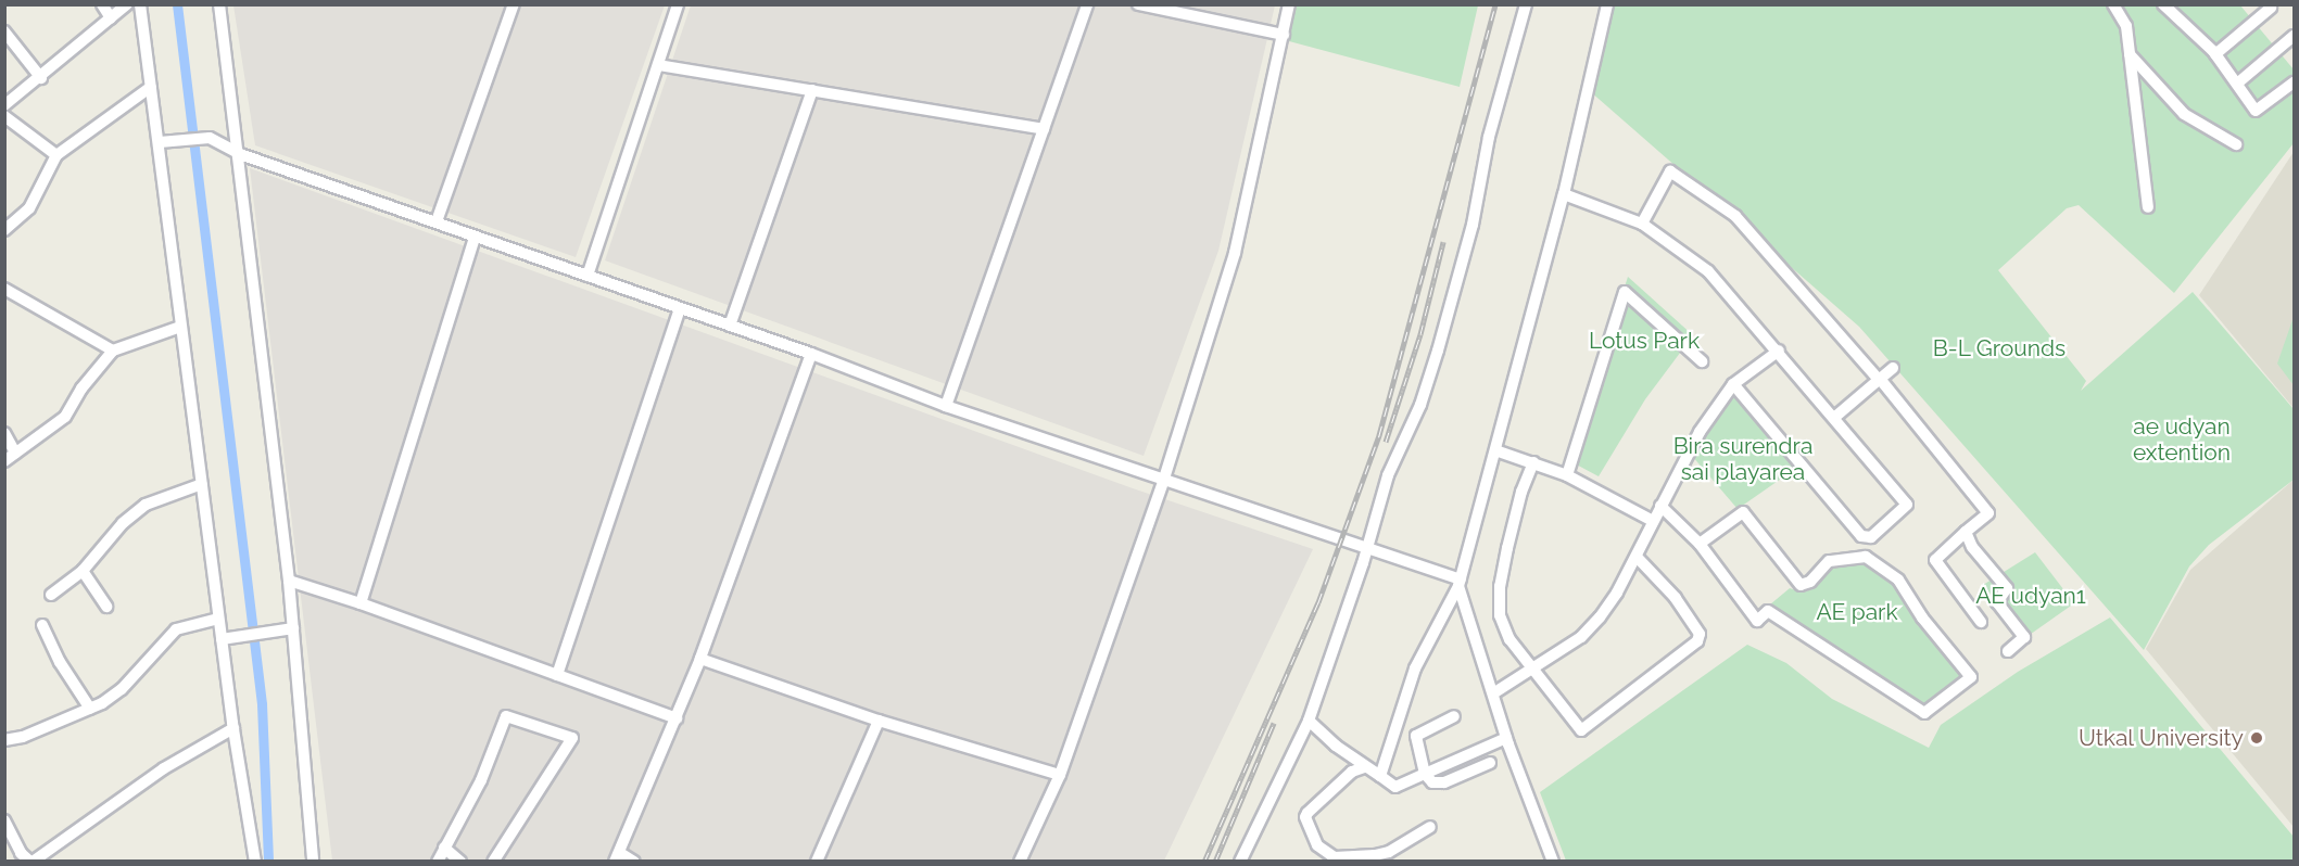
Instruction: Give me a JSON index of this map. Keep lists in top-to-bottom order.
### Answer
{
  "parks": [
    "Lotus Park",
    "B-L Grounds",
    "ae udyan extention",
    "Bira surendra sai playarea",
    "AE udyan1",
    "AE park"
  ],
  "places": ["Utkal University"]
}
